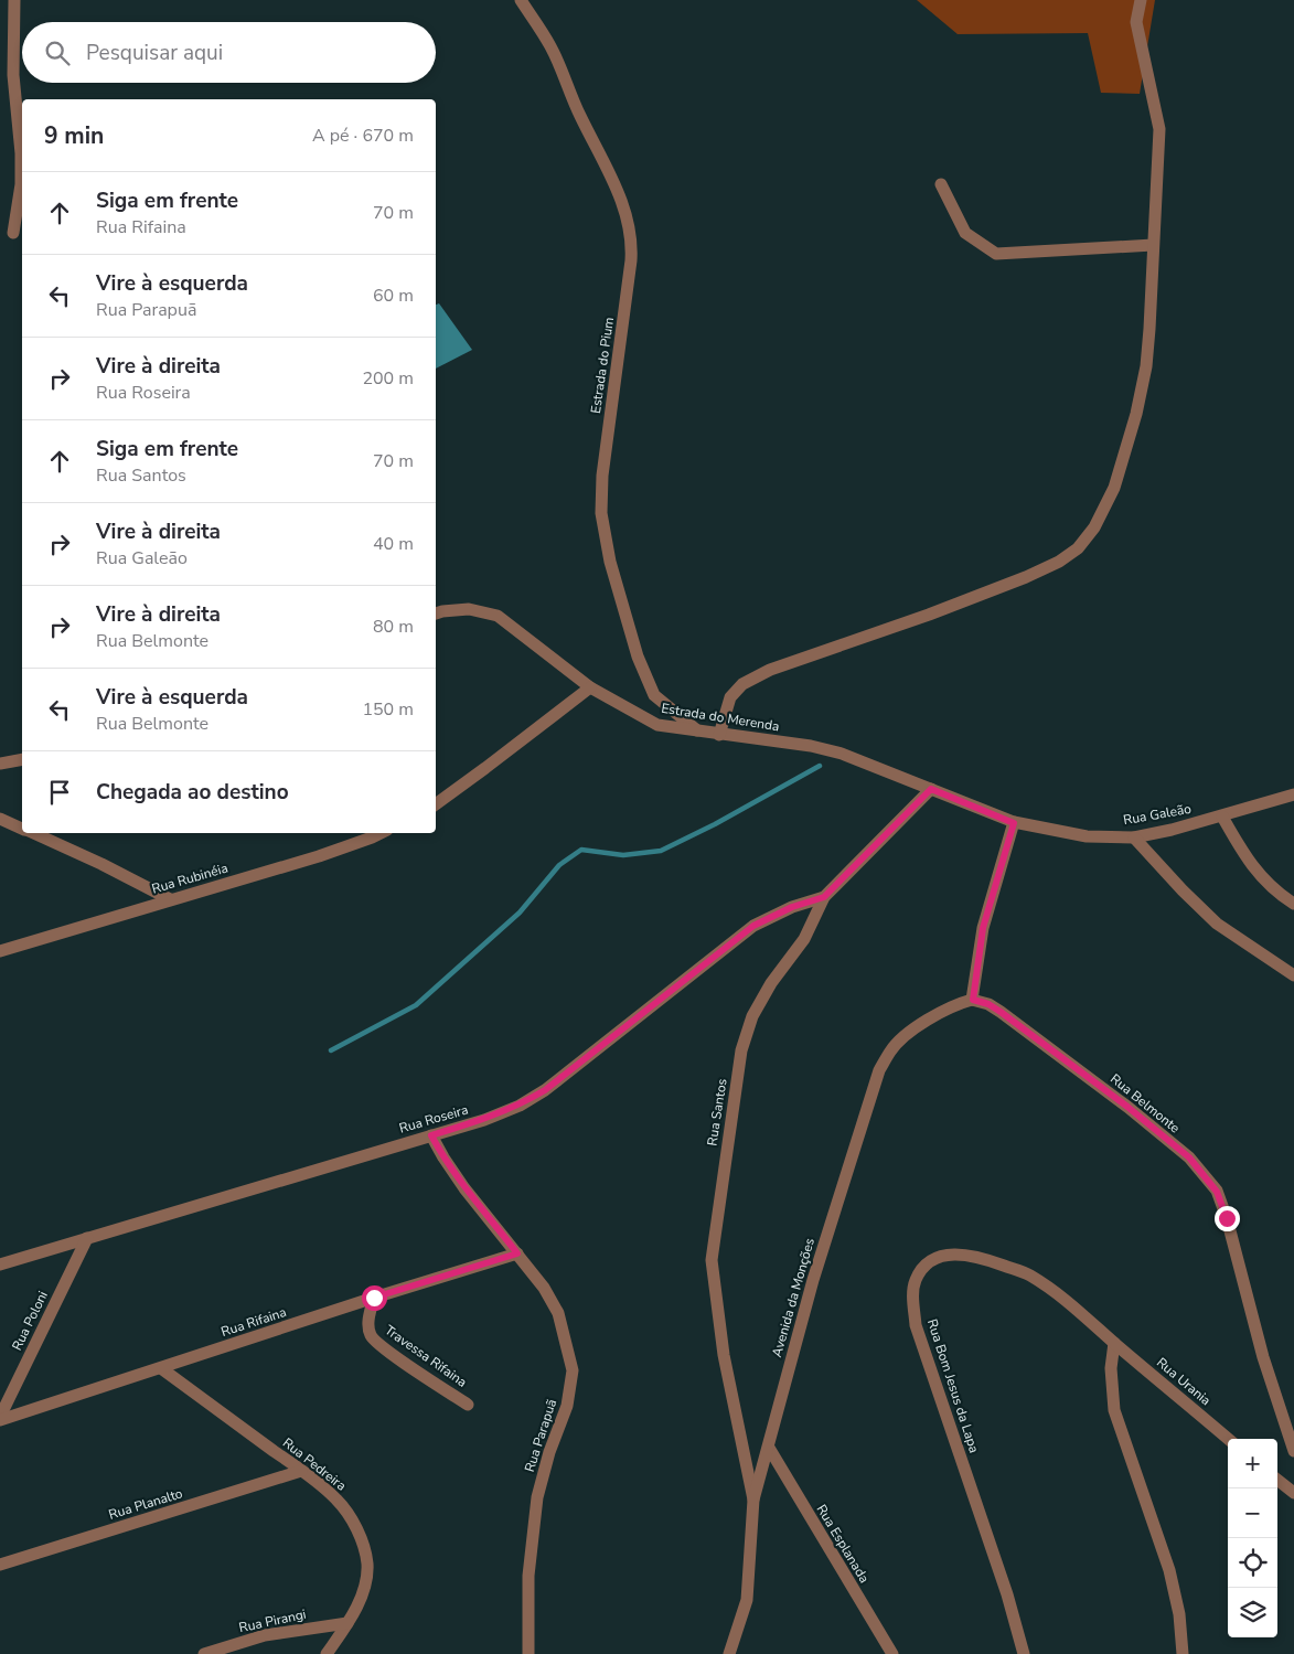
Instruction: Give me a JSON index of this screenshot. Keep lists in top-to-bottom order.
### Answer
{
  "streets": {
    "street": [
      "Estrada do Pium",
      "Estrada do Merenda",
      "Rua Galeão",
      "Rua Rubinéia",
      "Rua Belmonte",
      "Rua Santos",
      "Rua Roseira",
      "Avenida da Monções",
      "Rua Poloni",
      "Rua Rifaina",
      "Travessa Rifaina",
      "Rua Urania",
      "Rua Bom Jesus da Lapa",
      "Rua Parapuã",
      "Rua Pedreira",
      "Rua Planalto",
      "Rua Esplanada",
      "Rua Pirangi"
    ]
  },
  "crossings": [
    ["Estrada do Merenda", "Rua Galeão"],
    ["Estrada do Merenda", "Rua Santos"],
    ["Rua Galeão", "Rua Santos"],
    ["Rua Belmonte", "Avenida da Monções"],
    ["Rua Santos", "Rua Roseira"],
    ["Rua Santos", "Avenida da Monções"],
    ["Rua Roseira", "Rua Poloni"],
    ["Rua Roseira", "Rua Parapuã"],
    ["Avenida da Monções", "Rua Esplanada"],
    ["Rua Poloni", "Rua Rifaina"],
    ["Rua Rifaina", "Travessa Rifaina"],
    ["Rua Rifaina", "Rua Parapuã"],
    ["Rua Rifaina", "Rua Pedreira"],
    ["Rua Urania", "Rua Bom Jesus da Lapa"],
    ["Rua Pedreira", "Rua Planalto"],
    ["Rua Pedreira", "Rua Pirangi"]
  ],
  "page": {
    "search": "Pesquisar aqui",
    "heading": ["9 min", "A pé · 670 m"],
    "list": [
      ["Siga em frente", "Rua Rifaina", "70 m"],
      ["Vire à esquerda", "Rua Parapuã", "60 m"],
      ["Vire à direita", "Rua Roseira", "200 m"],
      ["Siga em frente", "Rua Santos", "70 m"],
      ["Vire à direita", "Rua Galeão", "40 m"],
      ["Vire à direita", "Rua Belmonte", "80 m"],
      ["Vire à esquerda", "Rua Belmonte", "150 m"],
      "Chegada ao destino"
    ],
    "map_buttons": ["+", "−"]
  }
}
